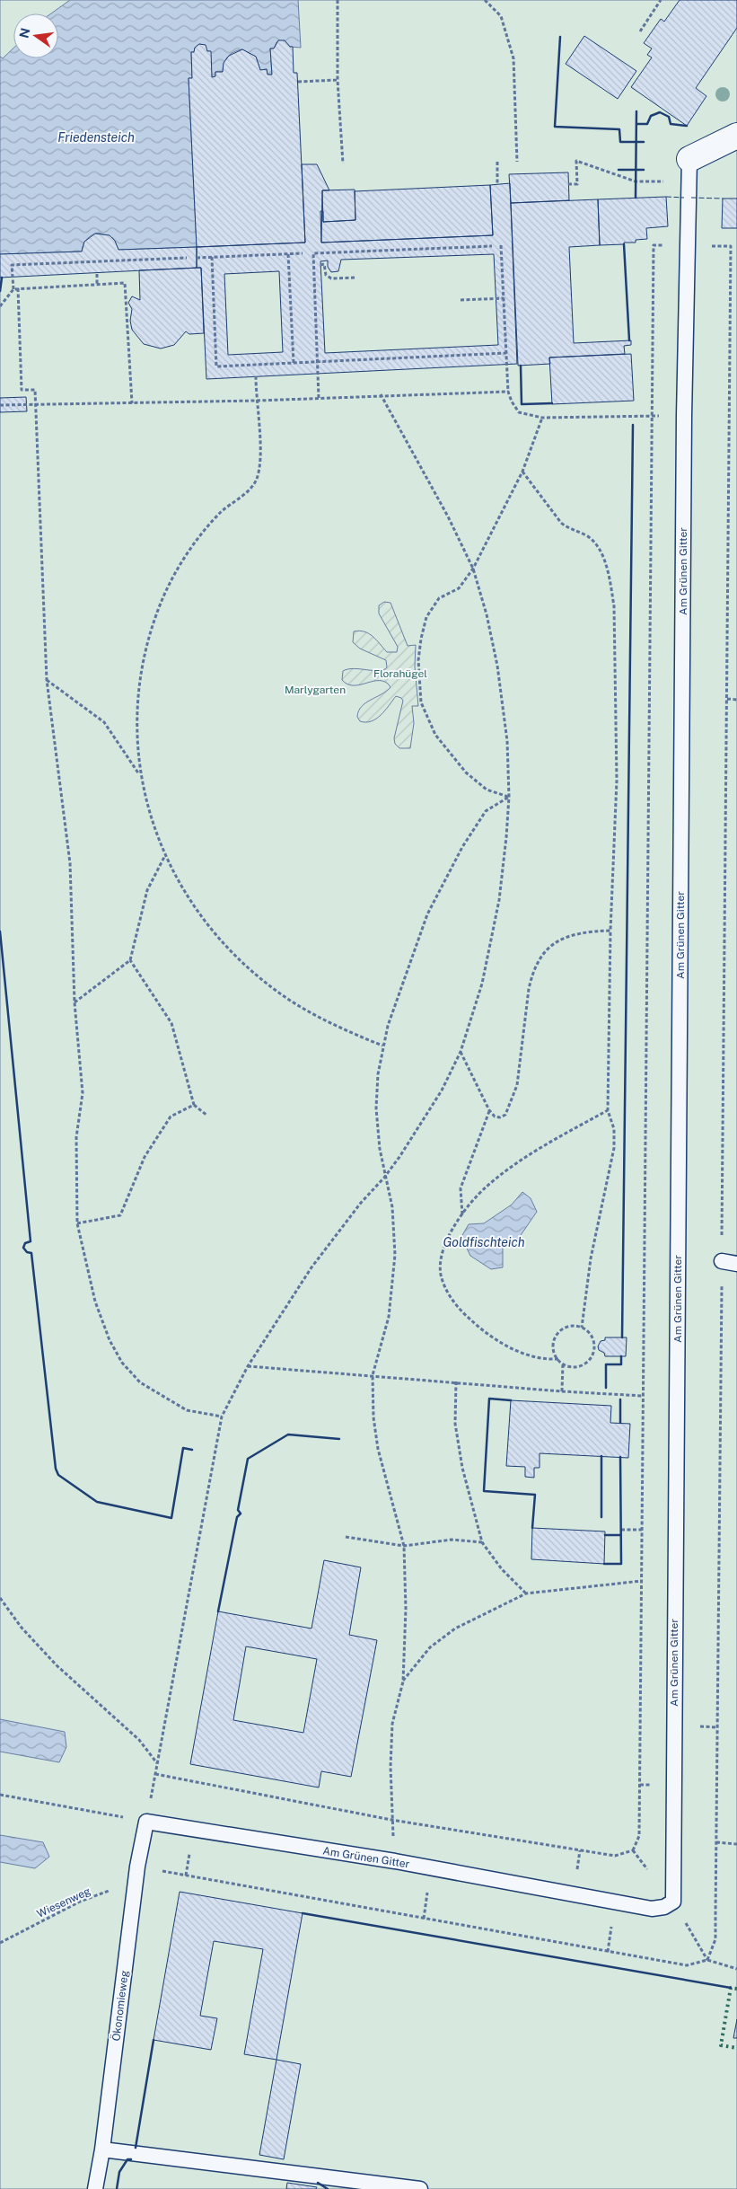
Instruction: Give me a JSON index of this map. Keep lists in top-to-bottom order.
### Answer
{
  "streets": {
    "lane": ["Am Grünen Gitter", "Ökonomieweg"],
    "path": ["Wiesenweg"]
  },
  "crossings": [
    ["Am Grünen Gitter", "Ökonomieweg"],
    ["Wiesenweg", "Ökonomieweg"]
  ],
  "water": ["Friedensteich", "Goldfischteich"],
  "parks": ["Florahügel", "Marlygarten"],
  "north": "left"
}
